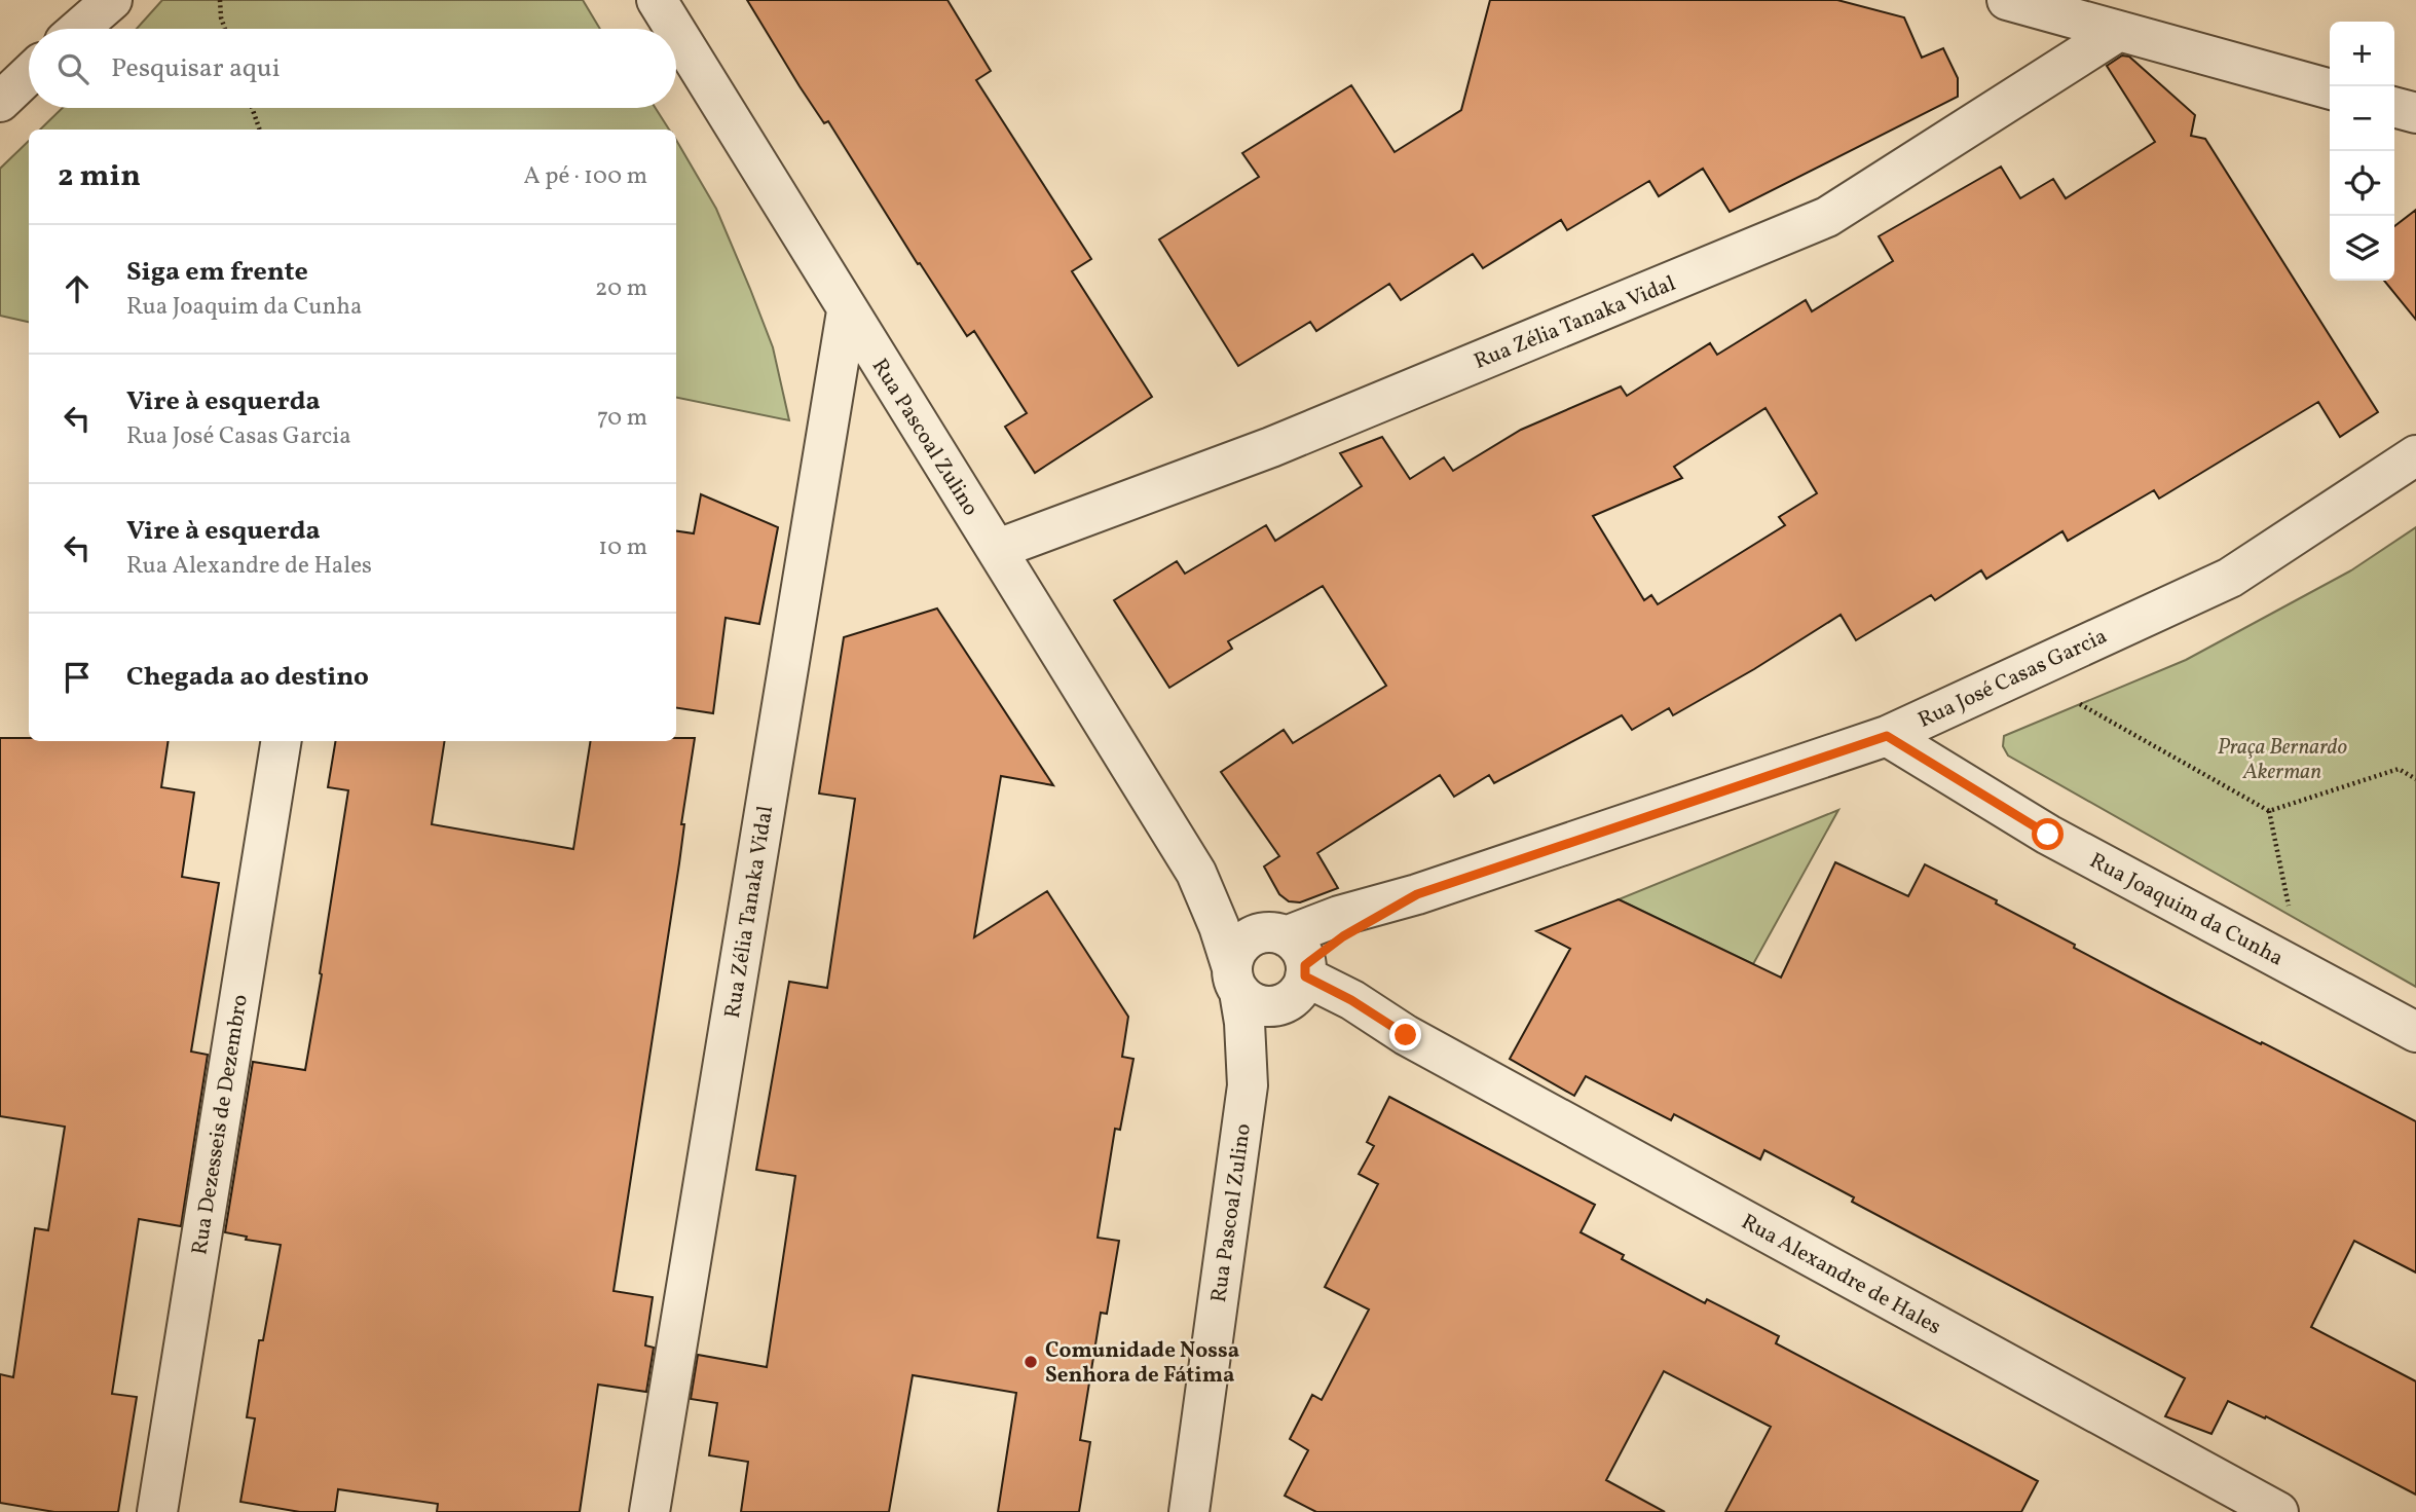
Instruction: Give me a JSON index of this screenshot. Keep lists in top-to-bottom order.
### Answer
{
  "streets": {
    "street": [
      "Rua Zélia Tanaka Vidal",
      "Rua Pascoal Zulino",
      "Rua José Casas Garcia",
      "Rua Joaquim da Cunha",
      "Rua Dezesseis de Dezembro",
      "Rua Alexandre de Hales"
    ]
  },
  "crossings": [
    ["Rua Zélia Tanaka Vidal", "Rua Pascoal Zulino"],
    ["Rua Pascoal Zulino", "Rua José Casas Garcia"],
    ["Rua Pascoal Zulino", "Rua Alexandre de Hales"],
    ["Rua José Casas Garcia", "Rua Joaquim da Cunha"],
    ["Rua José Casas Garcia", "Rua Alexandre de Hales"]
  ],
  "parks": ["Praça Bernardo Akerman"],
  "places": ["Comunidade Nossa Senhora de Fátima"],
  "page": {
    "map_buttons": ["+", "−"],
    "search": "Pesquisar aqui",
    "heading": ["2 min", "A pé · 100 m"],
    "list": [
      ["Siga em frente", "Rua Joaquim da Cunha", "20 m"],
      ["Vire à esquerda", "Rua José Casas Garcia", "70 m"],
      ["Vire à esquerda", "Rua Alexandre de Hales", "10 m"],
      "Chegada ao destino"
    ]
  }
}
